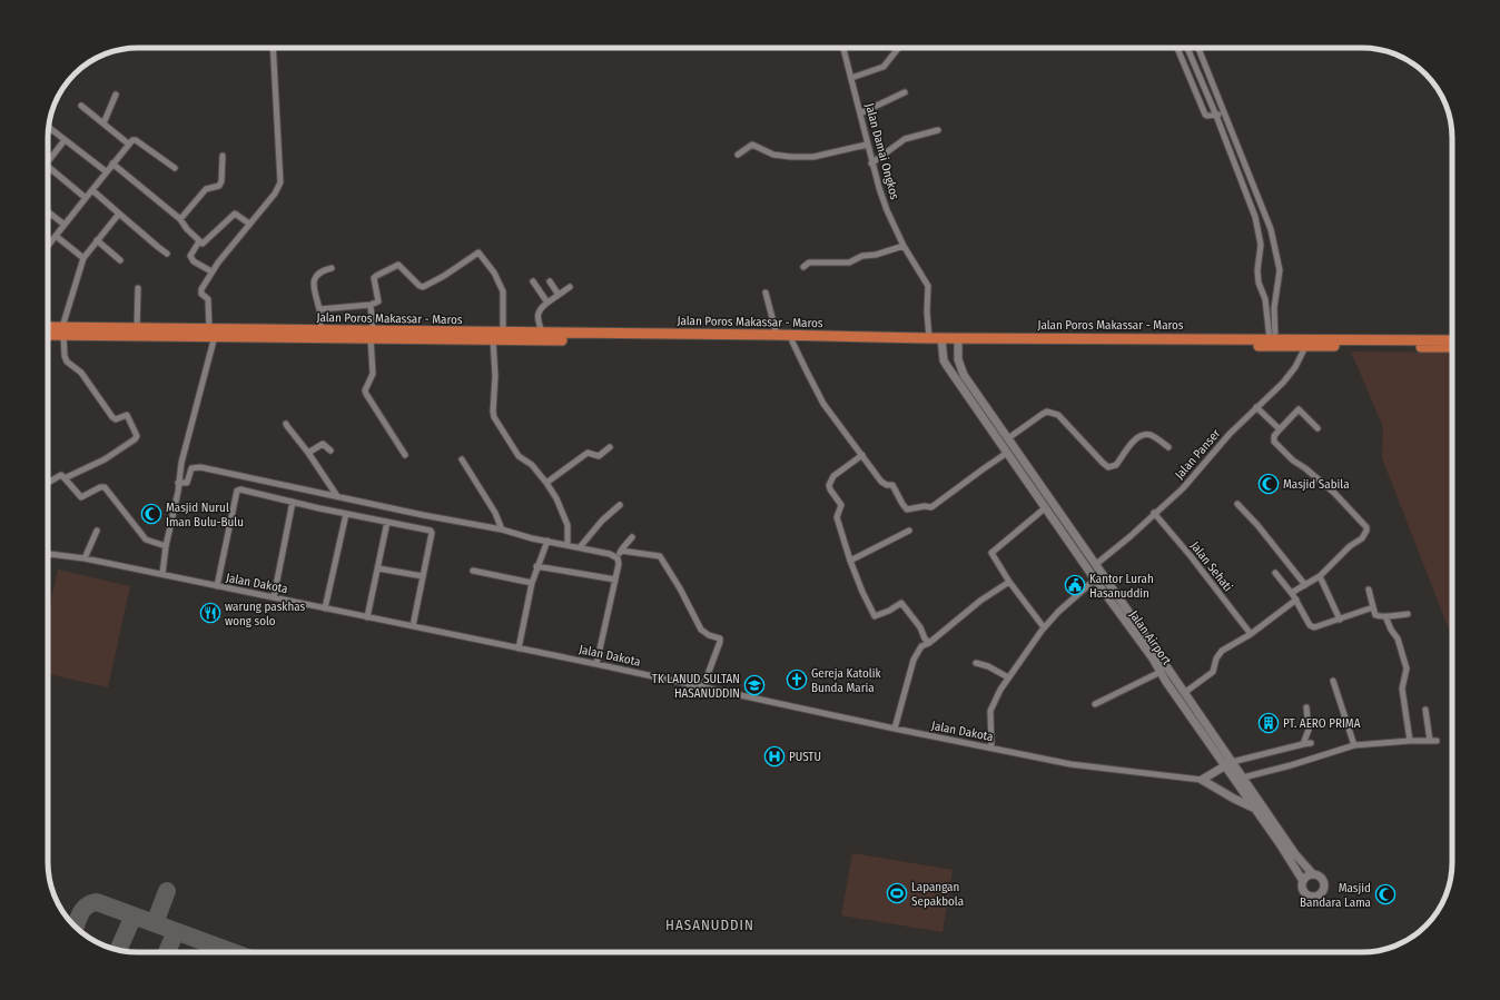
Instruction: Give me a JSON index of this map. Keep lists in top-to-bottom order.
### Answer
{
  "streets": {
    "highway": ["Jalan Poros Makassar - Maros"],
    "street": [
      "Jalan Damai Ongkos",
      "Jalan Panser",
      "Jalan Sehati",
      "Jalan Dakota",
      "Jalan Airport"
    ]
  },
  "crossings": [
    ["Jalan Damai Ongkos", "Jalan Poros Makassar - Maros"],
    ["Jalan Poros Makassar - Maros", "Jalan Panser"],
    ["Jalan Poros Makassar - Maros", "Jalan Airport"],
    ["Jalan Panser", "Jalan Sehati"],
    ["Jalan Panser", "Jalan Airport"]
  ],
  "districts": ["HASANUDDIN"],
  "places": {
    "mosque": ["Masjid Sabila", "Masjid Nurul Iman Bulu-Bulu", "Masjid Bandara Lama"],
    "public building": ["Kantor Lurah Hasanuddin"],
    "restaurant": ["warung paskhas wong solo"],
    "church": ["Gereja Katolik Bunda Maria"],
    "school or university": ["TK LANUD SULTAN HASANUDDIN"],
    "building": ["PT. AERO PRIMA"],
    "hospital": ["PUSTU"],
    "sports": ["Lapangan Sepakbola"]
  }
}
